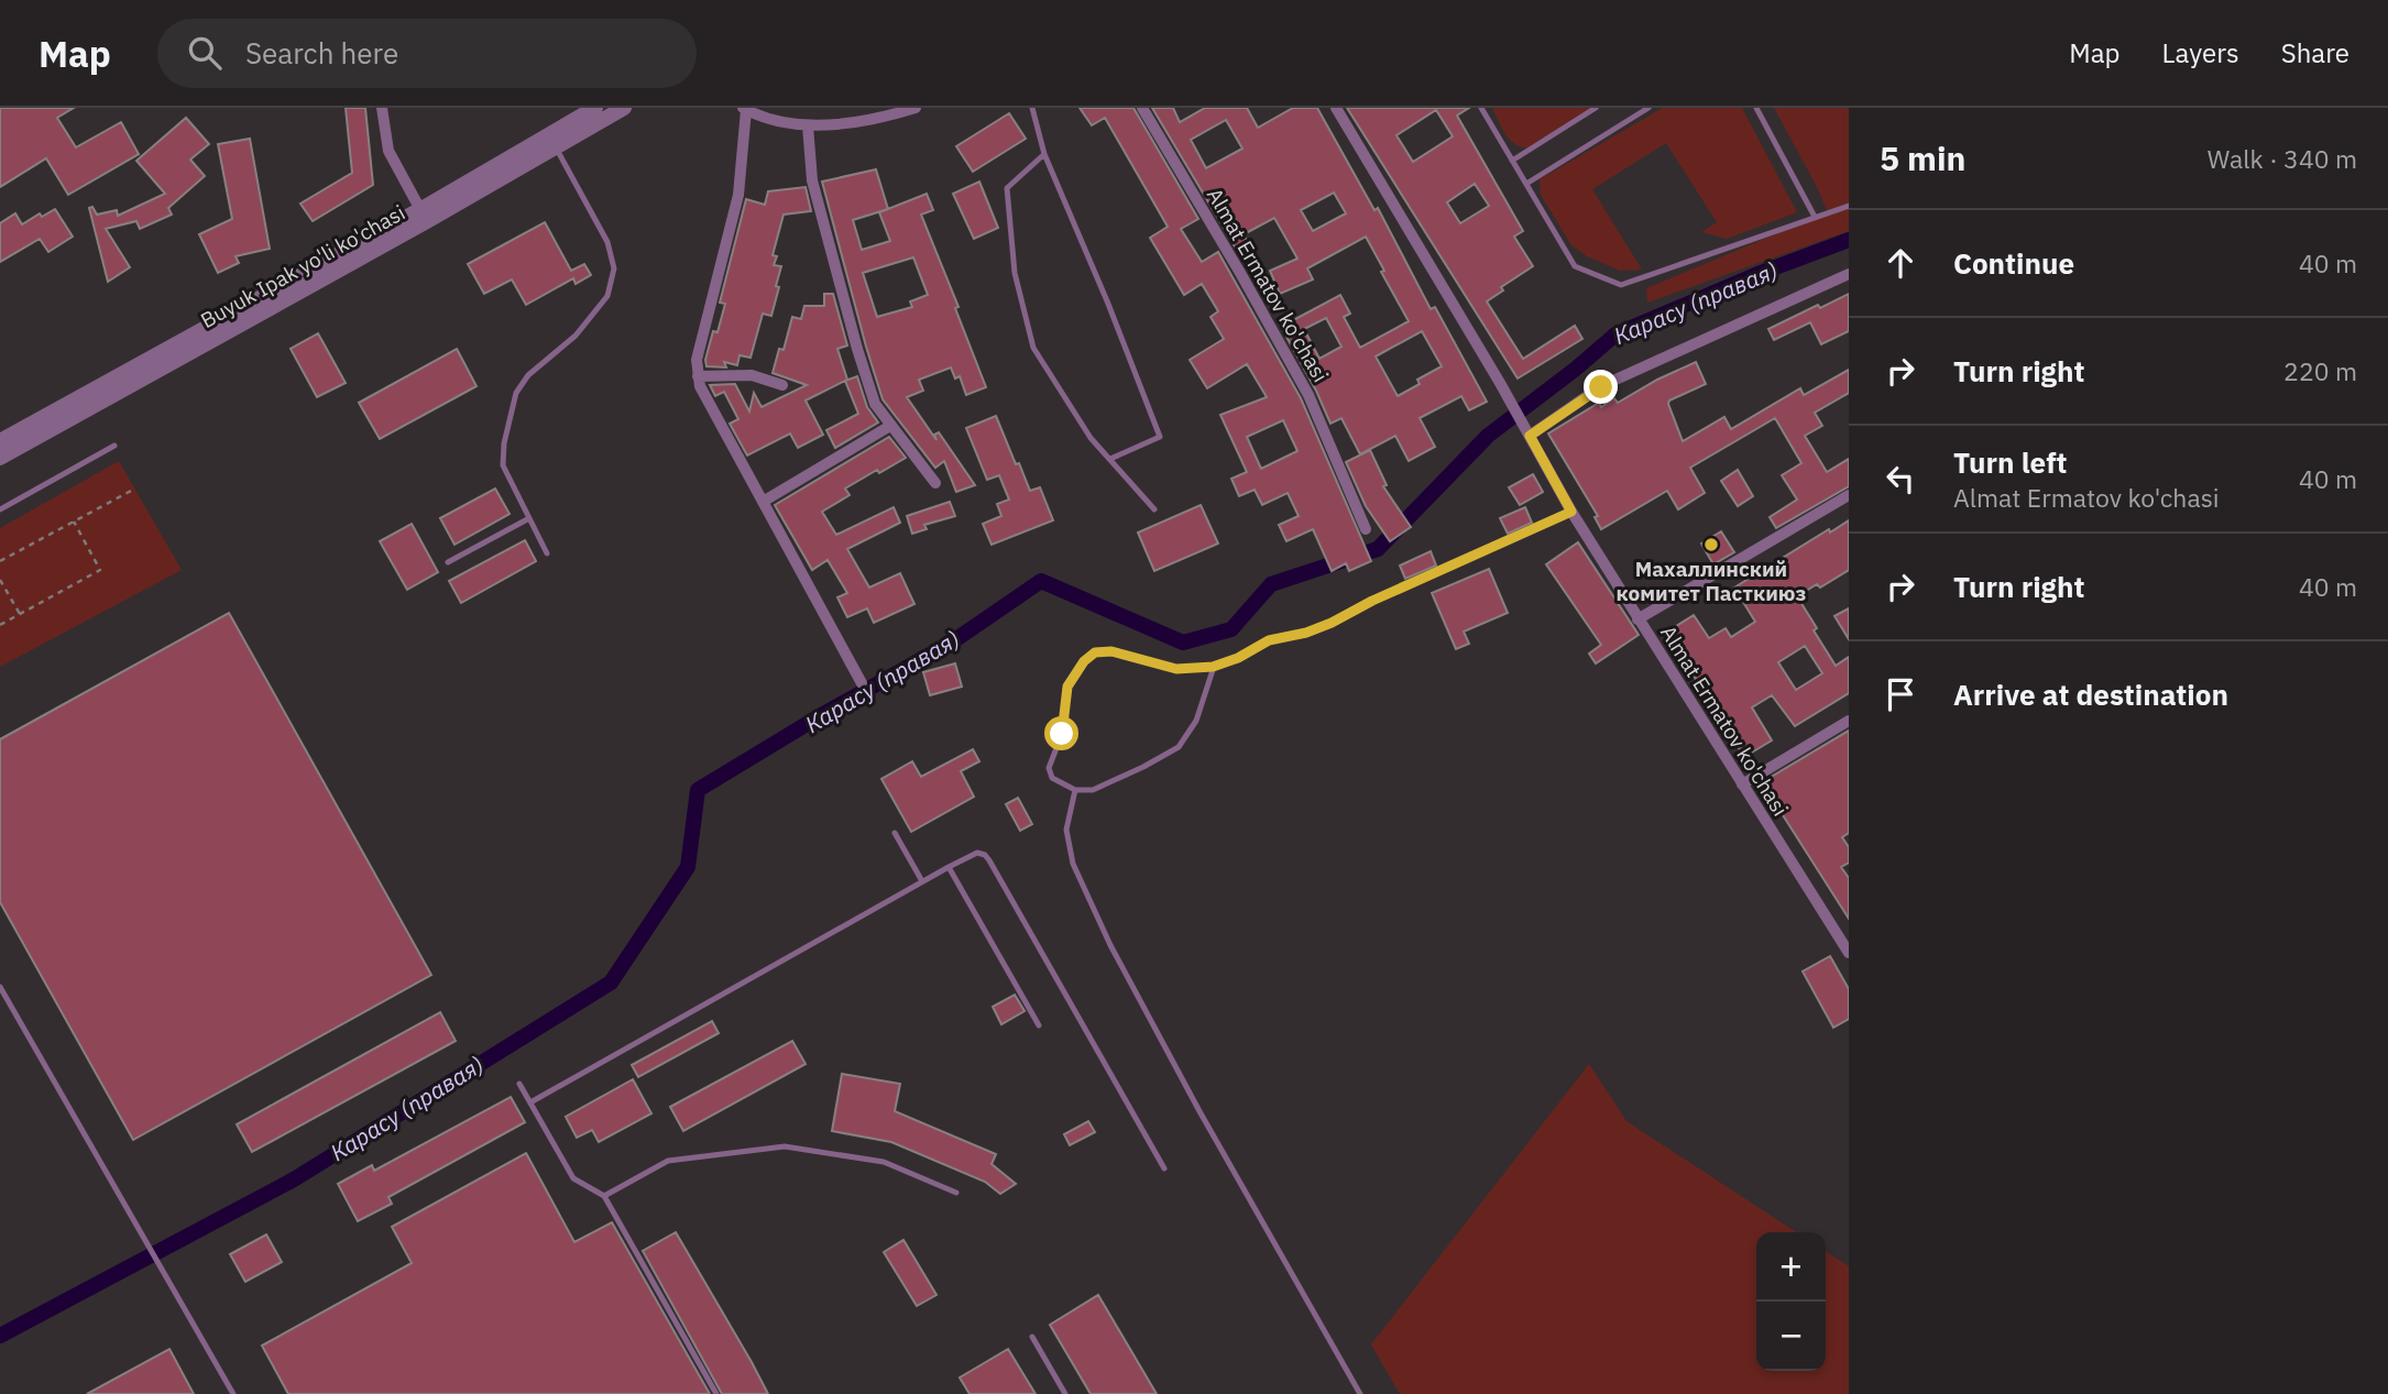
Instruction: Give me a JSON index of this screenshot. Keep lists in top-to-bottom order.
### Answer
{
  "streets": {
    "street": ["Buyuk Ipak yo'li ko'chasi", "Almat Ermatov ko'chasi"]
  },
  "water": ["Карасу (правая)"],
  "places": ["Махаллинский комитет Пасткиюз"],
  "page": {
    "header": "Map",
    "search": "Search here",
    "nav": ["Map", "Layers", "Share"],
    "heading": ["5 min", "Walk · 340 m"],
    "list": [
      ["Continue", "40 m"],
      ["Turn right", "220 m"],
      ["Turn left", "Almat Ermatov ko'chasi", "40 m"],
      ["Turn right", "40 m"],
      "Arrive at destination"
    ],
    "map_buttons": ["+", "−"]
  }
}
